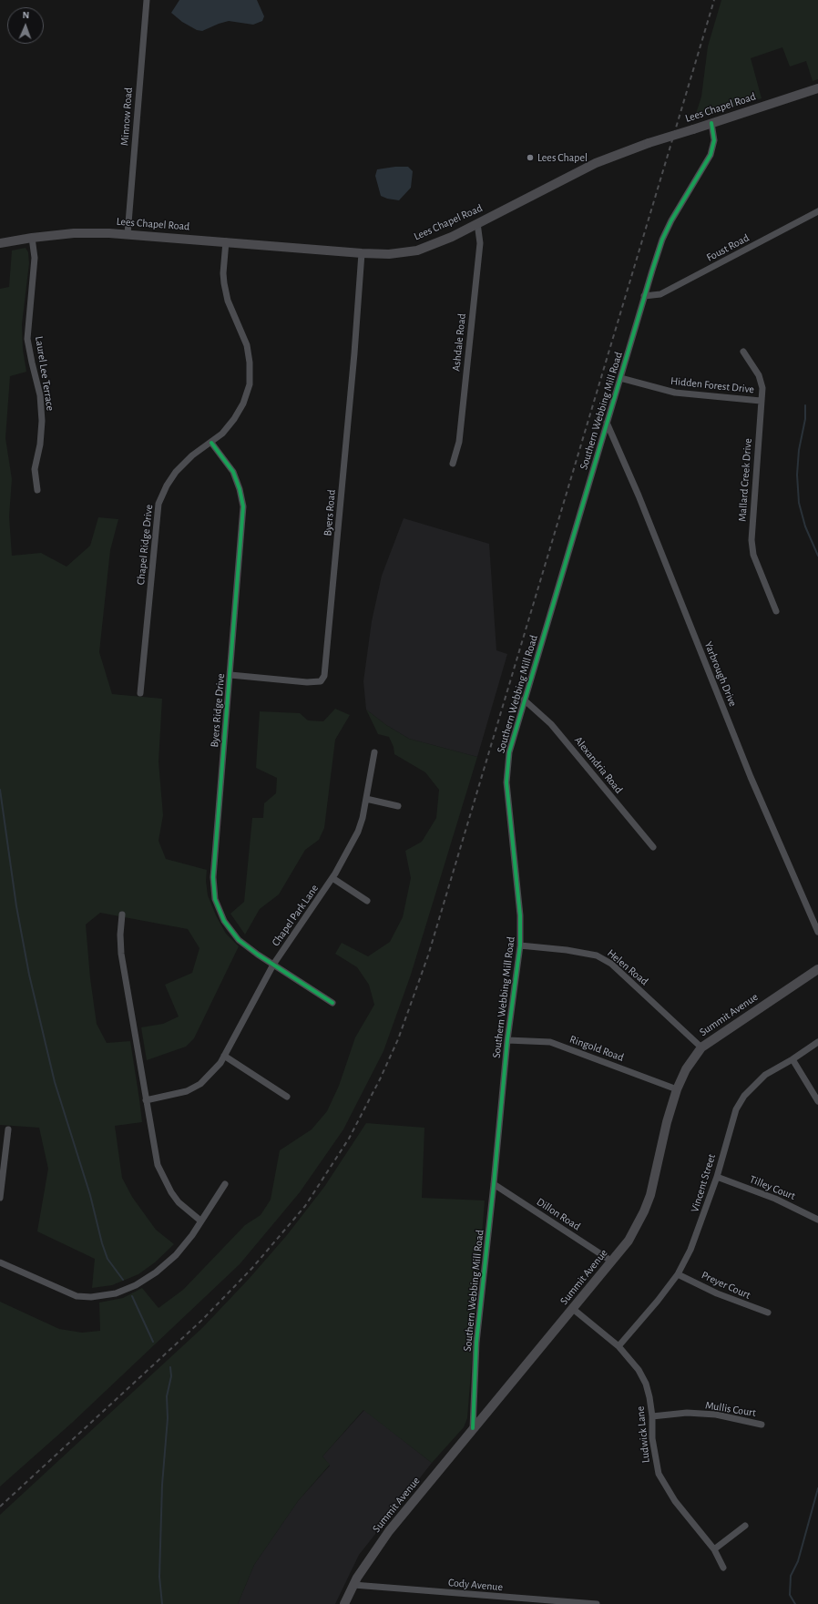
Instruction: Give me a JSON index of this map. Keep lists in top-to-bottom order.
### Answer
{
  "streets": {
    "main road": ["Lees Chapel Road", "Summit Avenue"],
    "street": [
      "Minnow Road",
      "Foust Road",
      "Ashdale Road",
      "Laurel Lee Terrace",
      "Hidden Forest Drive",
      "Southern Webbing Mill Road",
      "Mallard Creek Drive",
      "Byers Road",
      "Chapel Ridge Drive",
      "Yarbrough Drive",
      "Byers Ridge Drive",
      "Alexandria Road",
      "Chapel Park Lane",
      "Helen Road",
      "Ringold Road",
      "Vincent Street",
      "Tilley Court",
      "Dillon Road",
      "Preyer Court",
      "Mullis Court",
      "Ludwick Lane",
      "Cody Avenue"
    ]
  },
  "crossings": [
    ["Lees Chapel Road", "Minnow Road"],
    ["Lees Chapel Road", "Ashdale Road"],
    ["Lees Chapel Road", "Laurel Lee Terrace"],
    ["Lees Chapel Road", "Southern Webbing Mill Road"],
    ["Lees Chapel Road", "Byers Road"],
    ["Lees Chapel Road", "Chapel Ridge Drive"],
    ["Foust Road", "Southern Webbing Mill Road"],
    ["Hidden Forest Drive", "Southern Webbing Mill Road"],
    ["Hidden Forest Drive", "Mallard Creek Drive"],
    ["Southern Webbing Mill Road", "Yarbrough Drive"],
    ["Southern Webbing Mill Road", "Alexandria Road"],
    ["Southern Webbing Mill Road", "Helen Road"],
    ["Southern Webbing Mill Road", "Summit Avenue"],
    ["Southern Webbing Mill Road", "Ringold Road"],
    ["Southern Webbing Mill Road", "Dillon Road"],
    ["Byers Road", "Byers Ridge Drive"],
    ["Chapel Ridge Drive", "Byers Ridge Drive"],
    ["Byers Ridge Drive", "Chapel Park Lane"],
    ["Helen Road", "Summit Avenue"],
    ["Summit Avenue", "Ringold Road"],
    ["Summit Avenue", "Dillon Road"],
    ["Summit Avenue", "Ludwick Lane"],
    ["Summit Avenue", "Cody Avenue"],
    ["Vincent Street", "Tilley Court"],
    ["Vincent Street", "Preyer Court"],
    ["Vincent Street", "Ludwick Lane"],
    ["Mullis Court", "Ludwick Lane"]
  ],
  "places": ["Lees Chapel"],
  "north": "top"
}
